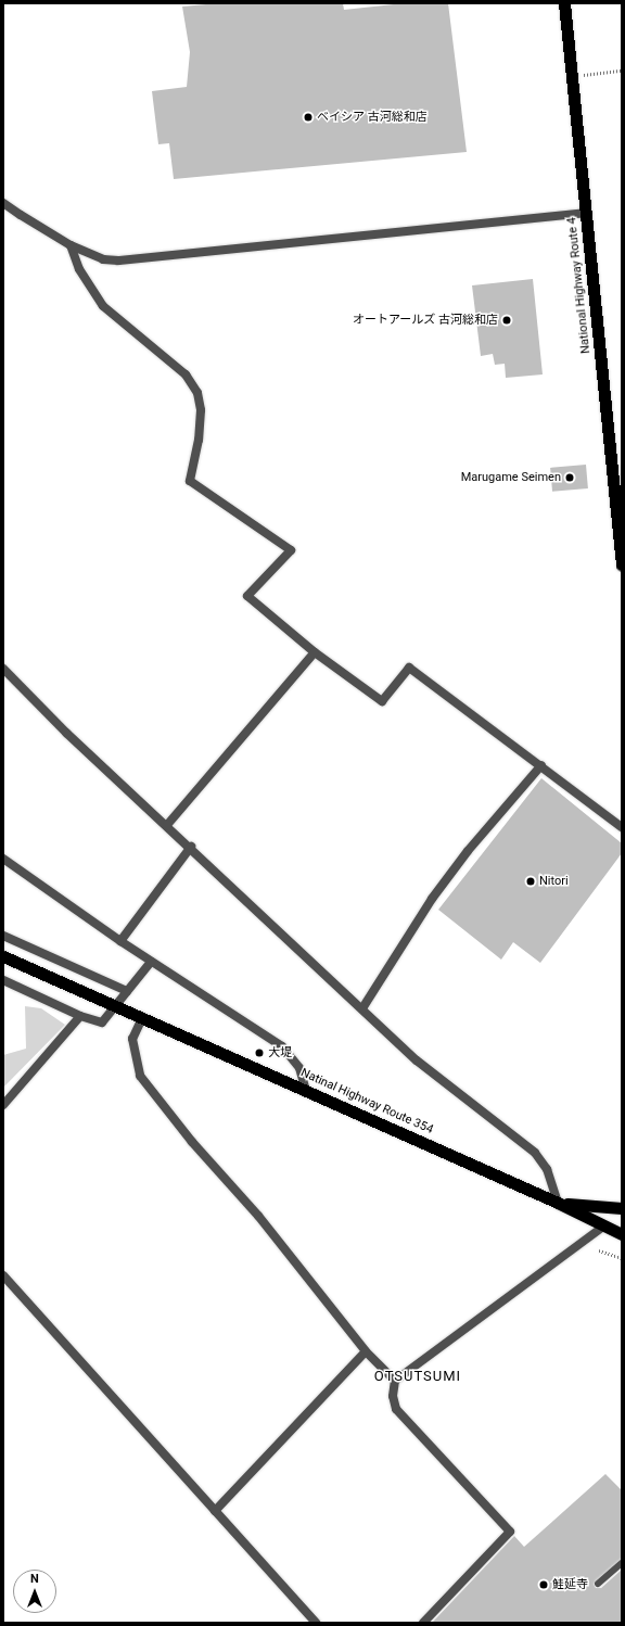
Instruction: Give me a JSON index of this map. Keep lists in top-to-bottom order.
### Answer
{
  "streets": {
    "highway": ["National Highway Route 4", "Natinal Highway Route 354"]
  },
  "districts": ["OTSUTSUMI"],
  "places": [
    "ベイシア 古河総和店",
    "オートアールズ 古河総和店",
    "Marugame Seimen",
    "Nitori",
    "大堤",
    "鮭延寺"
  ],
  "north": "top"
}
